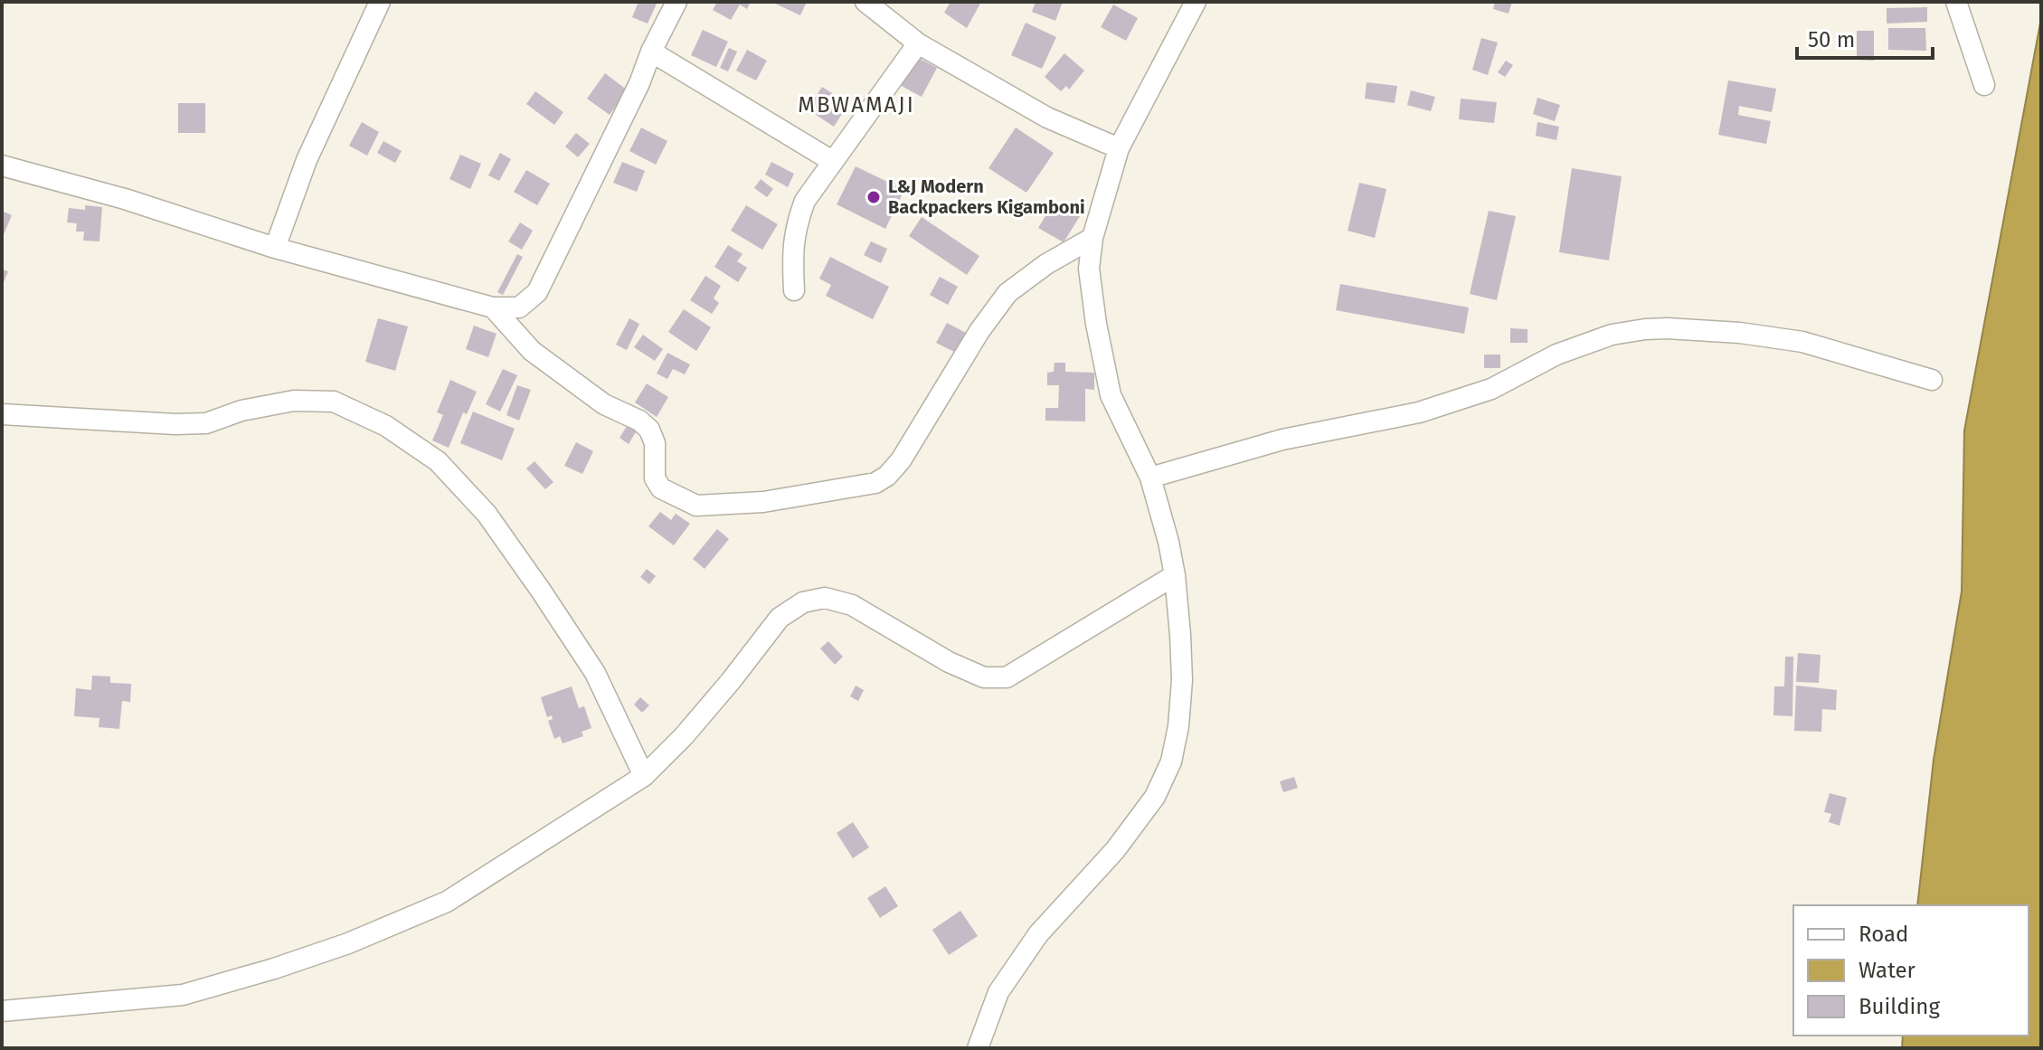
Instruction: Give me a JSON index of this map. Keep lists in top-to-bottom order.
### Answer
{
  "districts": ["MBWAMAJI"],
  "places": ["L&J Modern Backpackers Kigamboni"],
  "legend": ["Road", "Water", "Building"],
  "scale_bar": "50 m"
}
